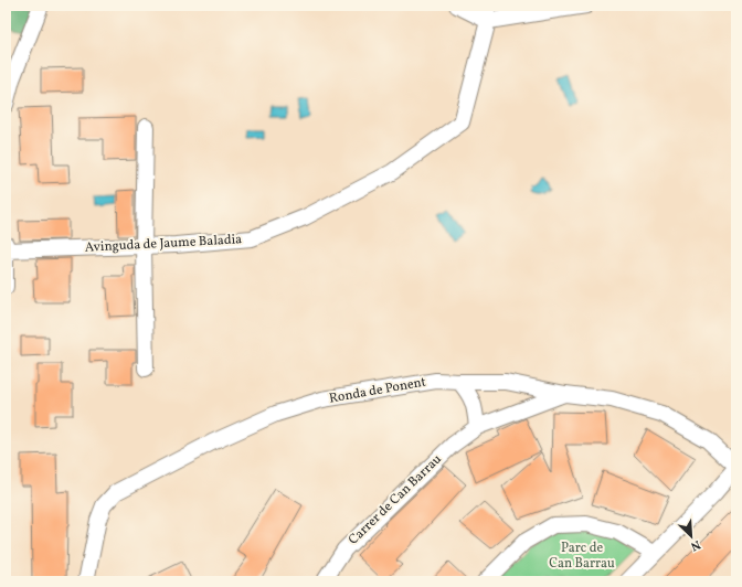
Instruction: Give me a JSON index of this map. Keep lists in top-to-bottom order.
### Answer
{
  "streets": {
    "street": ["Avinguda de Jaume Baladia", "Ronda de Ponent", "Carrer de Can Barrau"]
  },
  "crossings": [
    ["Ronda de Ponent", "Carrer de Can Barrau"]
  ],
  "parks": ["Parc de Can Barrau"],
  "north": "bottom right"
}
